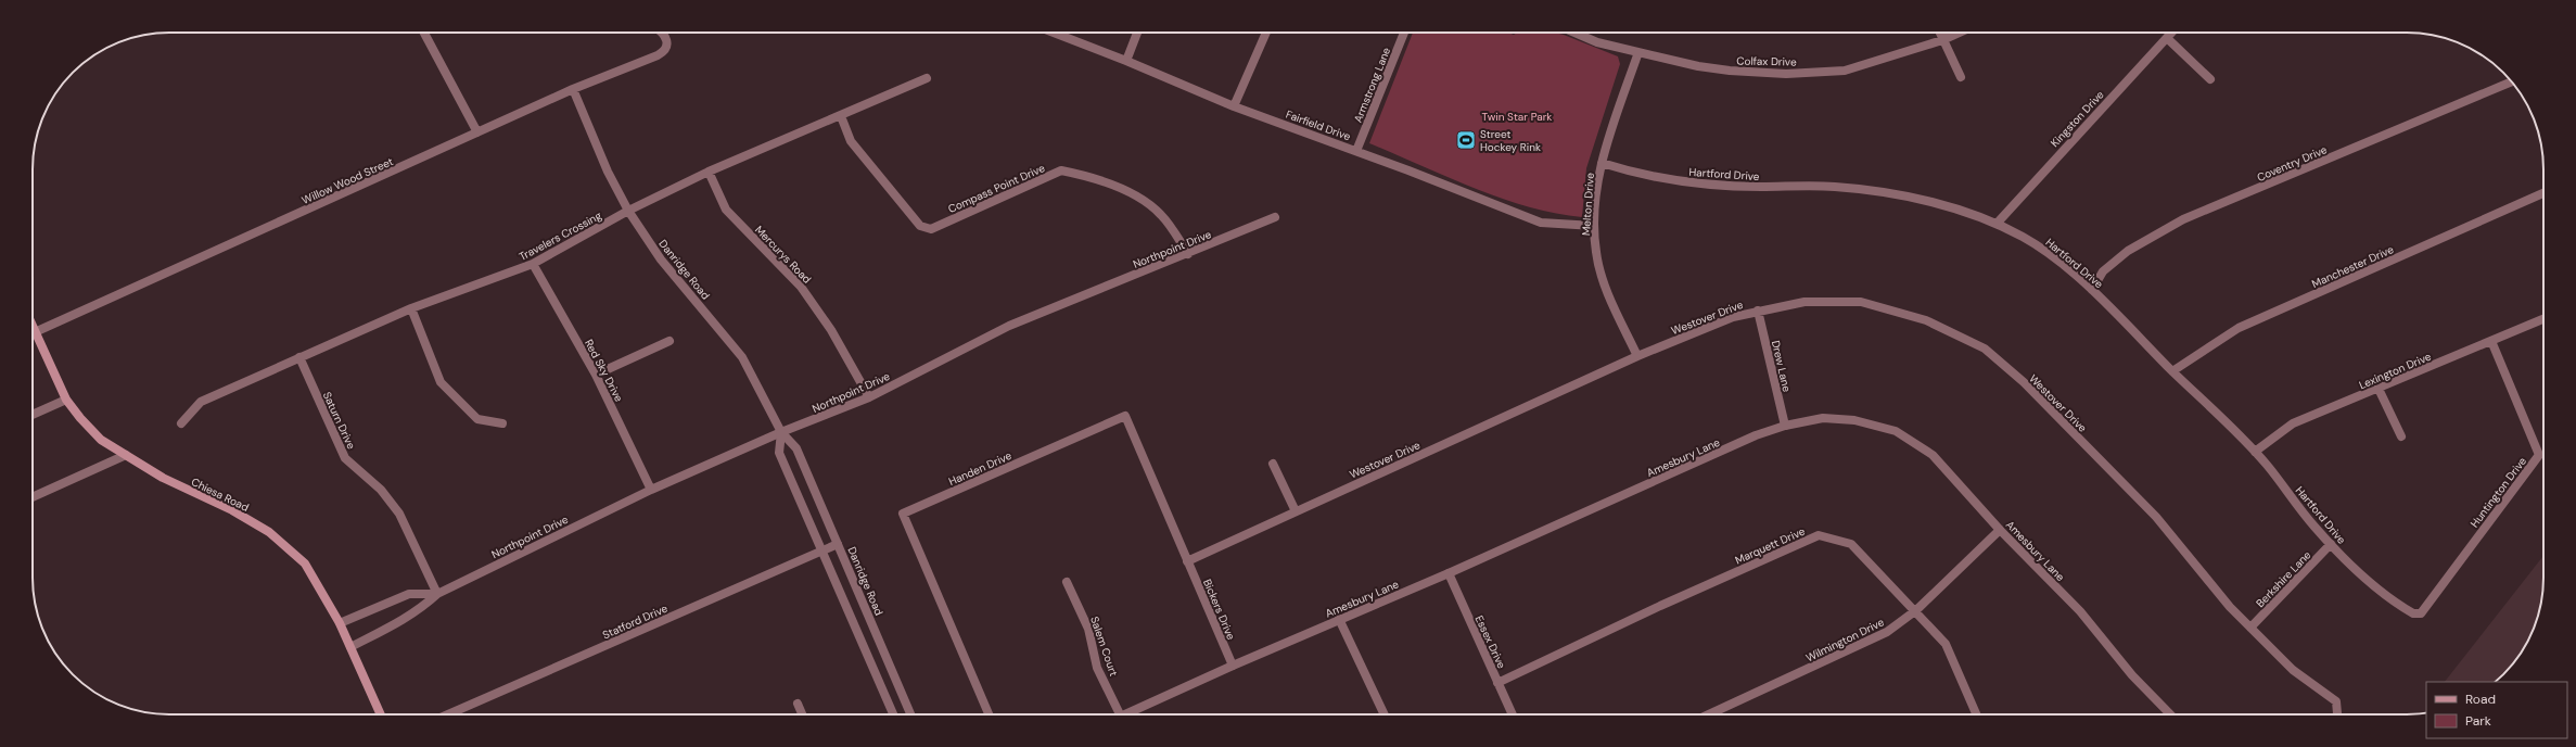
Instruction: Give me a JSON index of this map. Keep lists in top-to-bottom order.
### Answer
{
  "streets": {
    "main road": ["Chiesa Road"],
    "street": [
      "Colfax Drive",
      "Armstrong Lane",
      "Kingston Drive",
      "Fairfield Drive",
      "Coventry Drive",
      "Hartford Drive",
      "Willow Wood Street",
      "Compass Point Drive",
      "Melton Drive",
      "Travelers Crossing",
      "Northpoint Drive",
      "Mercurys Road",
      "Manchester Drive",
      "Danridge Road",
      "Westover Drive",
      "Drew Lane",
      "Red Sky Drive",
      "Lexington Drive",
      "Saturn Drive",
      "Amesbury Lane",
      "Handen Drive",
      "Huntington Drive",
      "Marquett Drive",
      "Berkshire Lane",
      "Bickers Drive",
      "Statford Drive",
      "Wilmington Drive",
      "Essex Drive",
      "Salem Court"
    ]
  },
  "crossings": [
    ["Colfax Drive", "Melton Drive"],
    ["Armstrong Lane", "Fairfield Drive"],
    ["Kingston Drive", "Hartford Drive"],
    ["Fairfield Drive", "Melton Drive"],
    ["Coventry Drive", "Hartford Drive"],
    ["Hartford Drive", "Melton Drive"],
    ["Hartford Drive", "Manchester Drive"],
    ["Hartford Drive", "Lexington Drive"],
    ["Hartford Drive", "Huntington Drive"],
    ["Hartford Drive", "Berkshire Lane"],
    ["Willow Wood Street", "Danridge Road"],
    ["Compass Point Drive", "Travelers Crossing"],
    ["Compass Point Drive", "Northpoint Drive"],
    ["Melton Drive", "Westover Drive"],
    ["Travelers Crossing", "Mercurys Road"],
    ["Travelers Crossing", "Danridge Road"],
    ["Travelers Crossing", "Red Sky Drive"],
    ["Travelers Crossing", "Saturn Drive"],
    ["Northpoint Drive", "Mercurys Road"],
    ["Northpoint Drive", "Danridge Road"],
    ["Northpoint Drive", "Red Sky Drive"],
    ["Northpoint Drive", "Saturn Drive"],
    ["Northpoint Drive", "Chiesa Road"],
    ["Danridge Road", "Statford Drive"],
    ["Westover Drive", "Drew Lane"],
    ["Westover Drive", "Handen Drive"],
    ["Westover Drive", "Berkshire Lane"],
    ["Westover Drive", "Bickers Drive"],
    ["Drew Lane", "Amesbury Lane"],
    ["Lexington Drive", "Huntington Drive"],
    ["Amesbury Lane", "Bickers Drive"],
    ["Amesbury Lane", "Wilmington Drive"],
    ["Amesbury Lane", "Essex Drive"],
    ["Handen Drive", "Bickers Drive"],
    ["Marquett Drive", "Wilmington Drive"],
    ["Marquett Drive", "Essex Drive"]
  ],
  "parks": ["Twin Star Park"],
  "places": {
    "sports": ["Street Hockey Rink"]
  },
  "legend": ["Road", "Park"]
}
